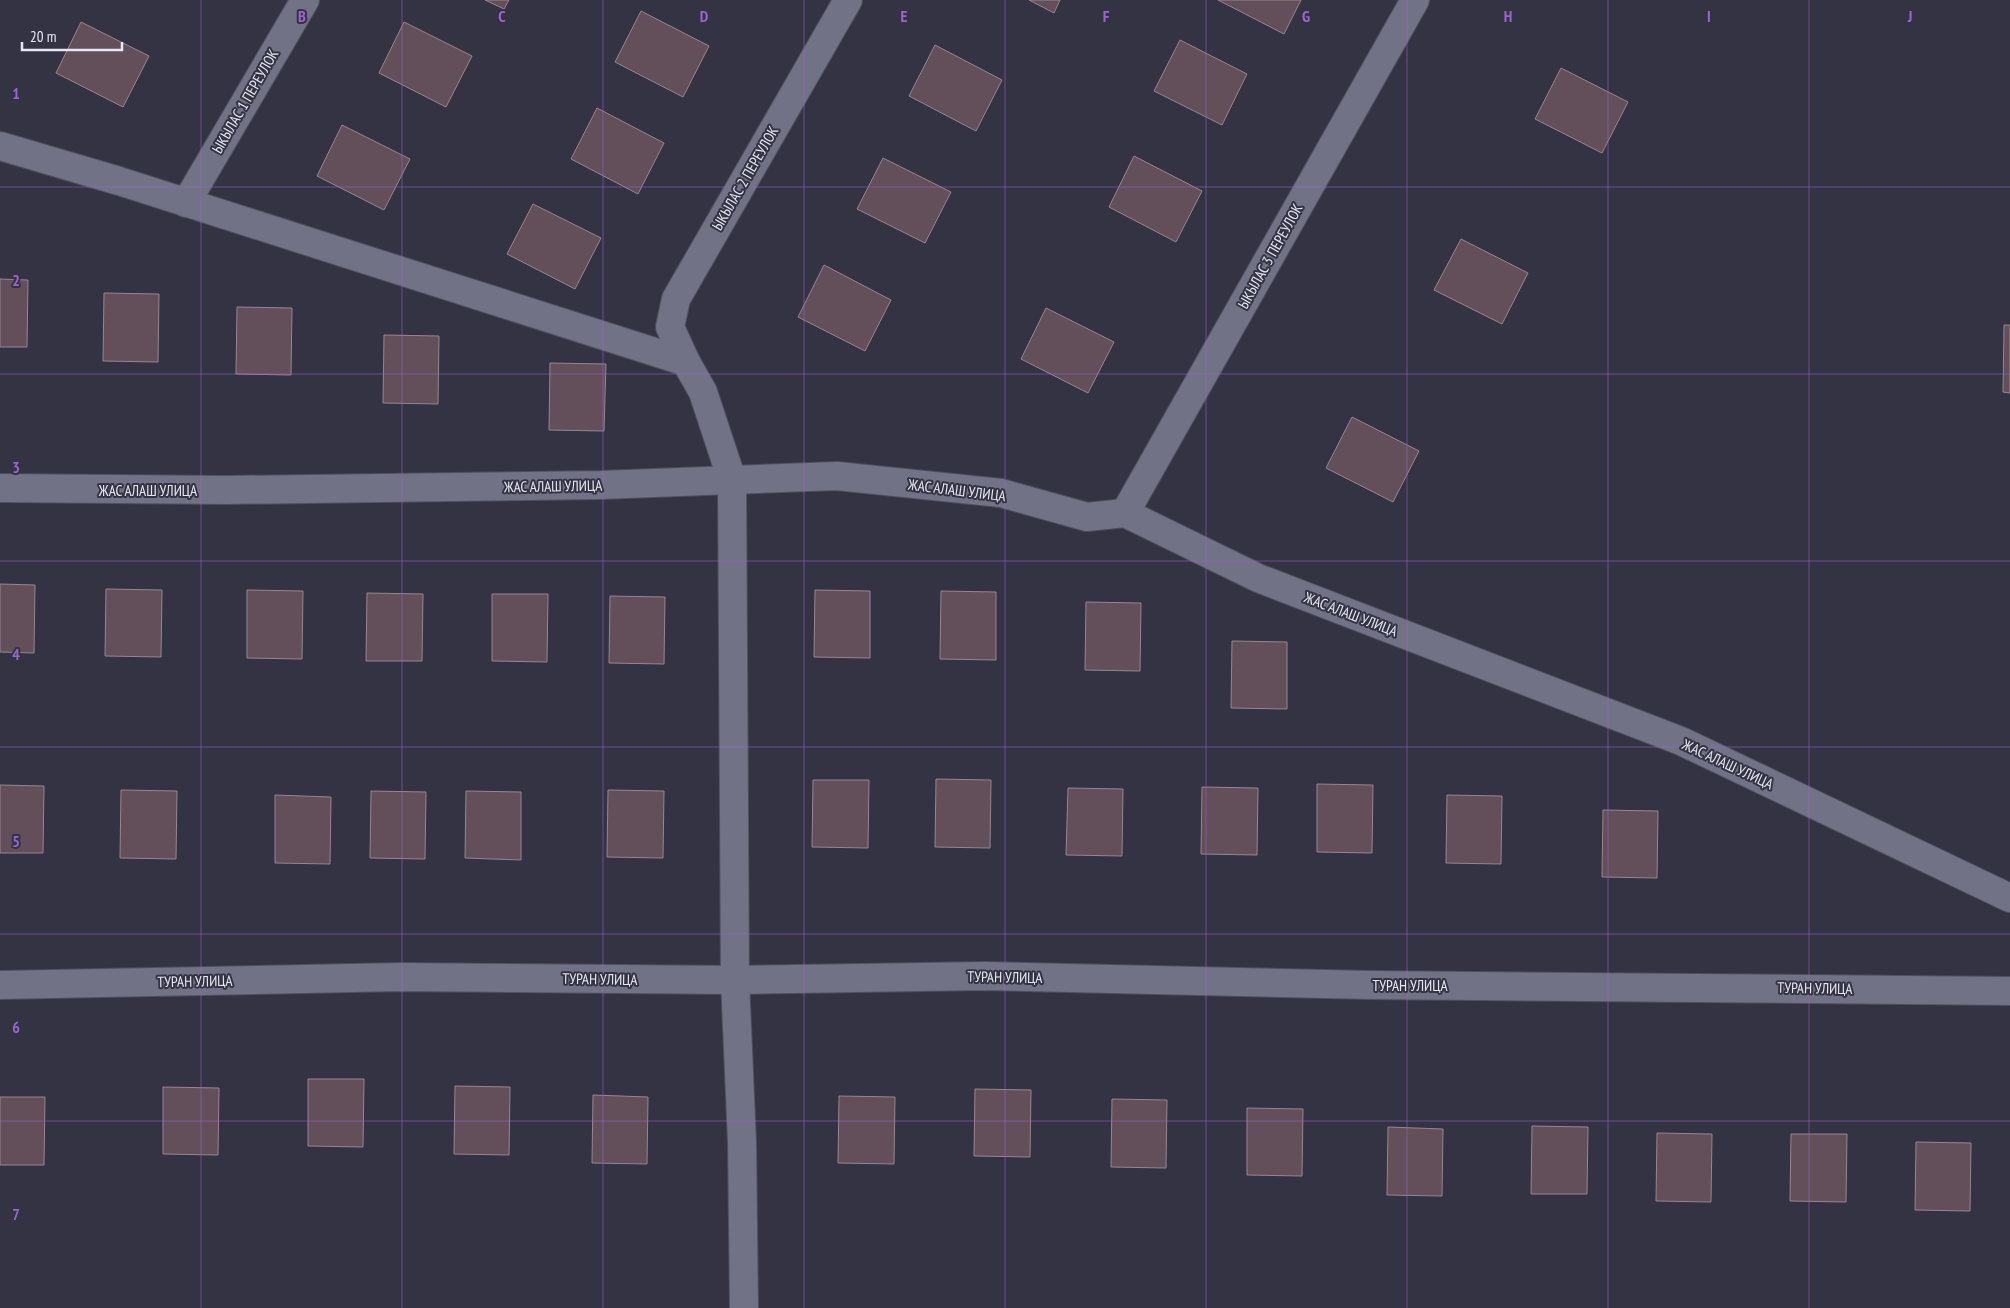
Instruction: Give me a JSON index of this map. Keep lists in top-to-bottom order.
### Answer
{
  "streets": {
    "street": [
      "ЫКЫЛАС 1 ПЕРЕУЛОК",
      "ЫКЫЛАС 2 ПЕРЕУЛОК",
      "ЫКЫЛАС 3 ПЕРЕУЛОК",
      "ЖАС АЛАШ УЛИЦА",
      "ТУРАН УЛИЦА"
    ]
  },
  "crossings": [
    ["ЫКЫЛАС 2 ПЕРЕУЛОК", "ЖАС АЛАШ УЛИЦА"],
    ["ЫКЫЛАС 2 ПЕРЕУЛОК", "ТУРАН УЛИЦА"],
    ["ЫКЫЛАС 3 ПЕРЕУЛОК", "ЖАС АЛАШ УЛИЦА"]
  ],
  "scale_bar": "20 m",
  "grid": {
    "columns": [
      "B",
      "C",
      "D",
      "E",
      "F",
      "G",
      "H",
      "I",
      "J"
    ],
    "rows": [
      "1",
      "2",
      "3",
      "4",
      "5",
      "6",
      "7"
    ]
  }
}
